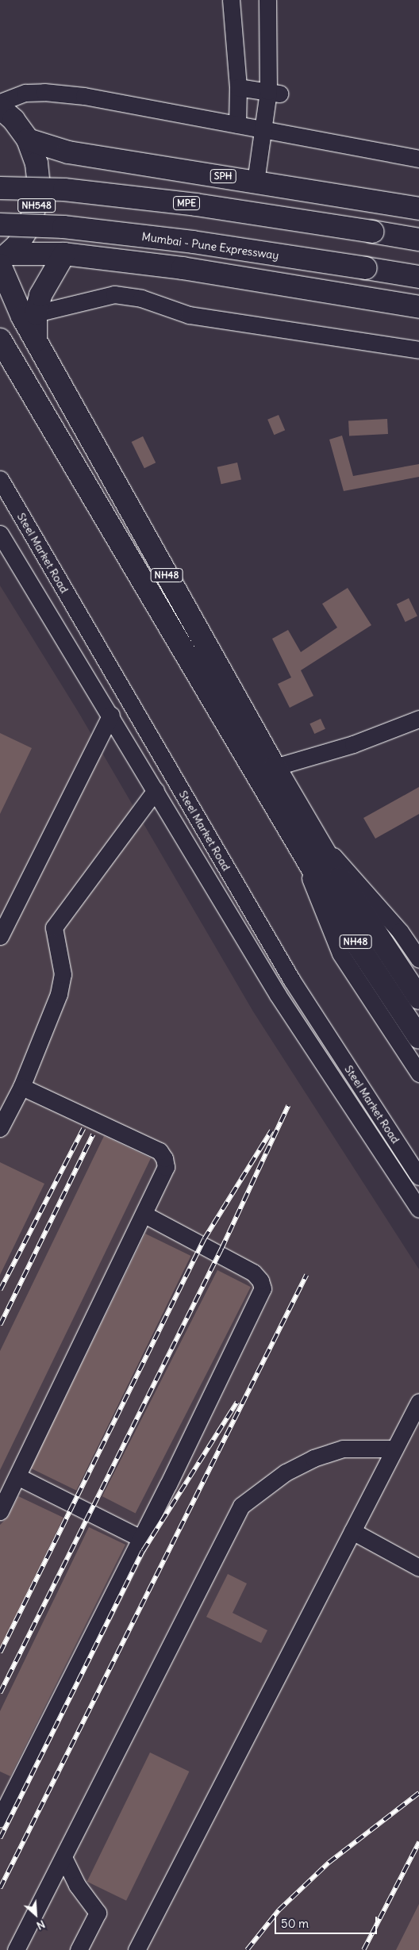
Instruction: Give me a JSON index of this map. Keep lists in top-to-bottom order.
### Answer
{
  "streets": {
    "highway": [
      "SPH",
      "MPE",
      "NH548",
      "Mumbai - Pune Expressway",
      "NH48"
    ],
    "street": ["Steel Market Road"]
  },
  "crossings": [
    ["SPH", "NH548"],
    ["NH548", "NH48"]
  ],
  "scale_bar": "50 m",
  "north": "bottom right"
}
